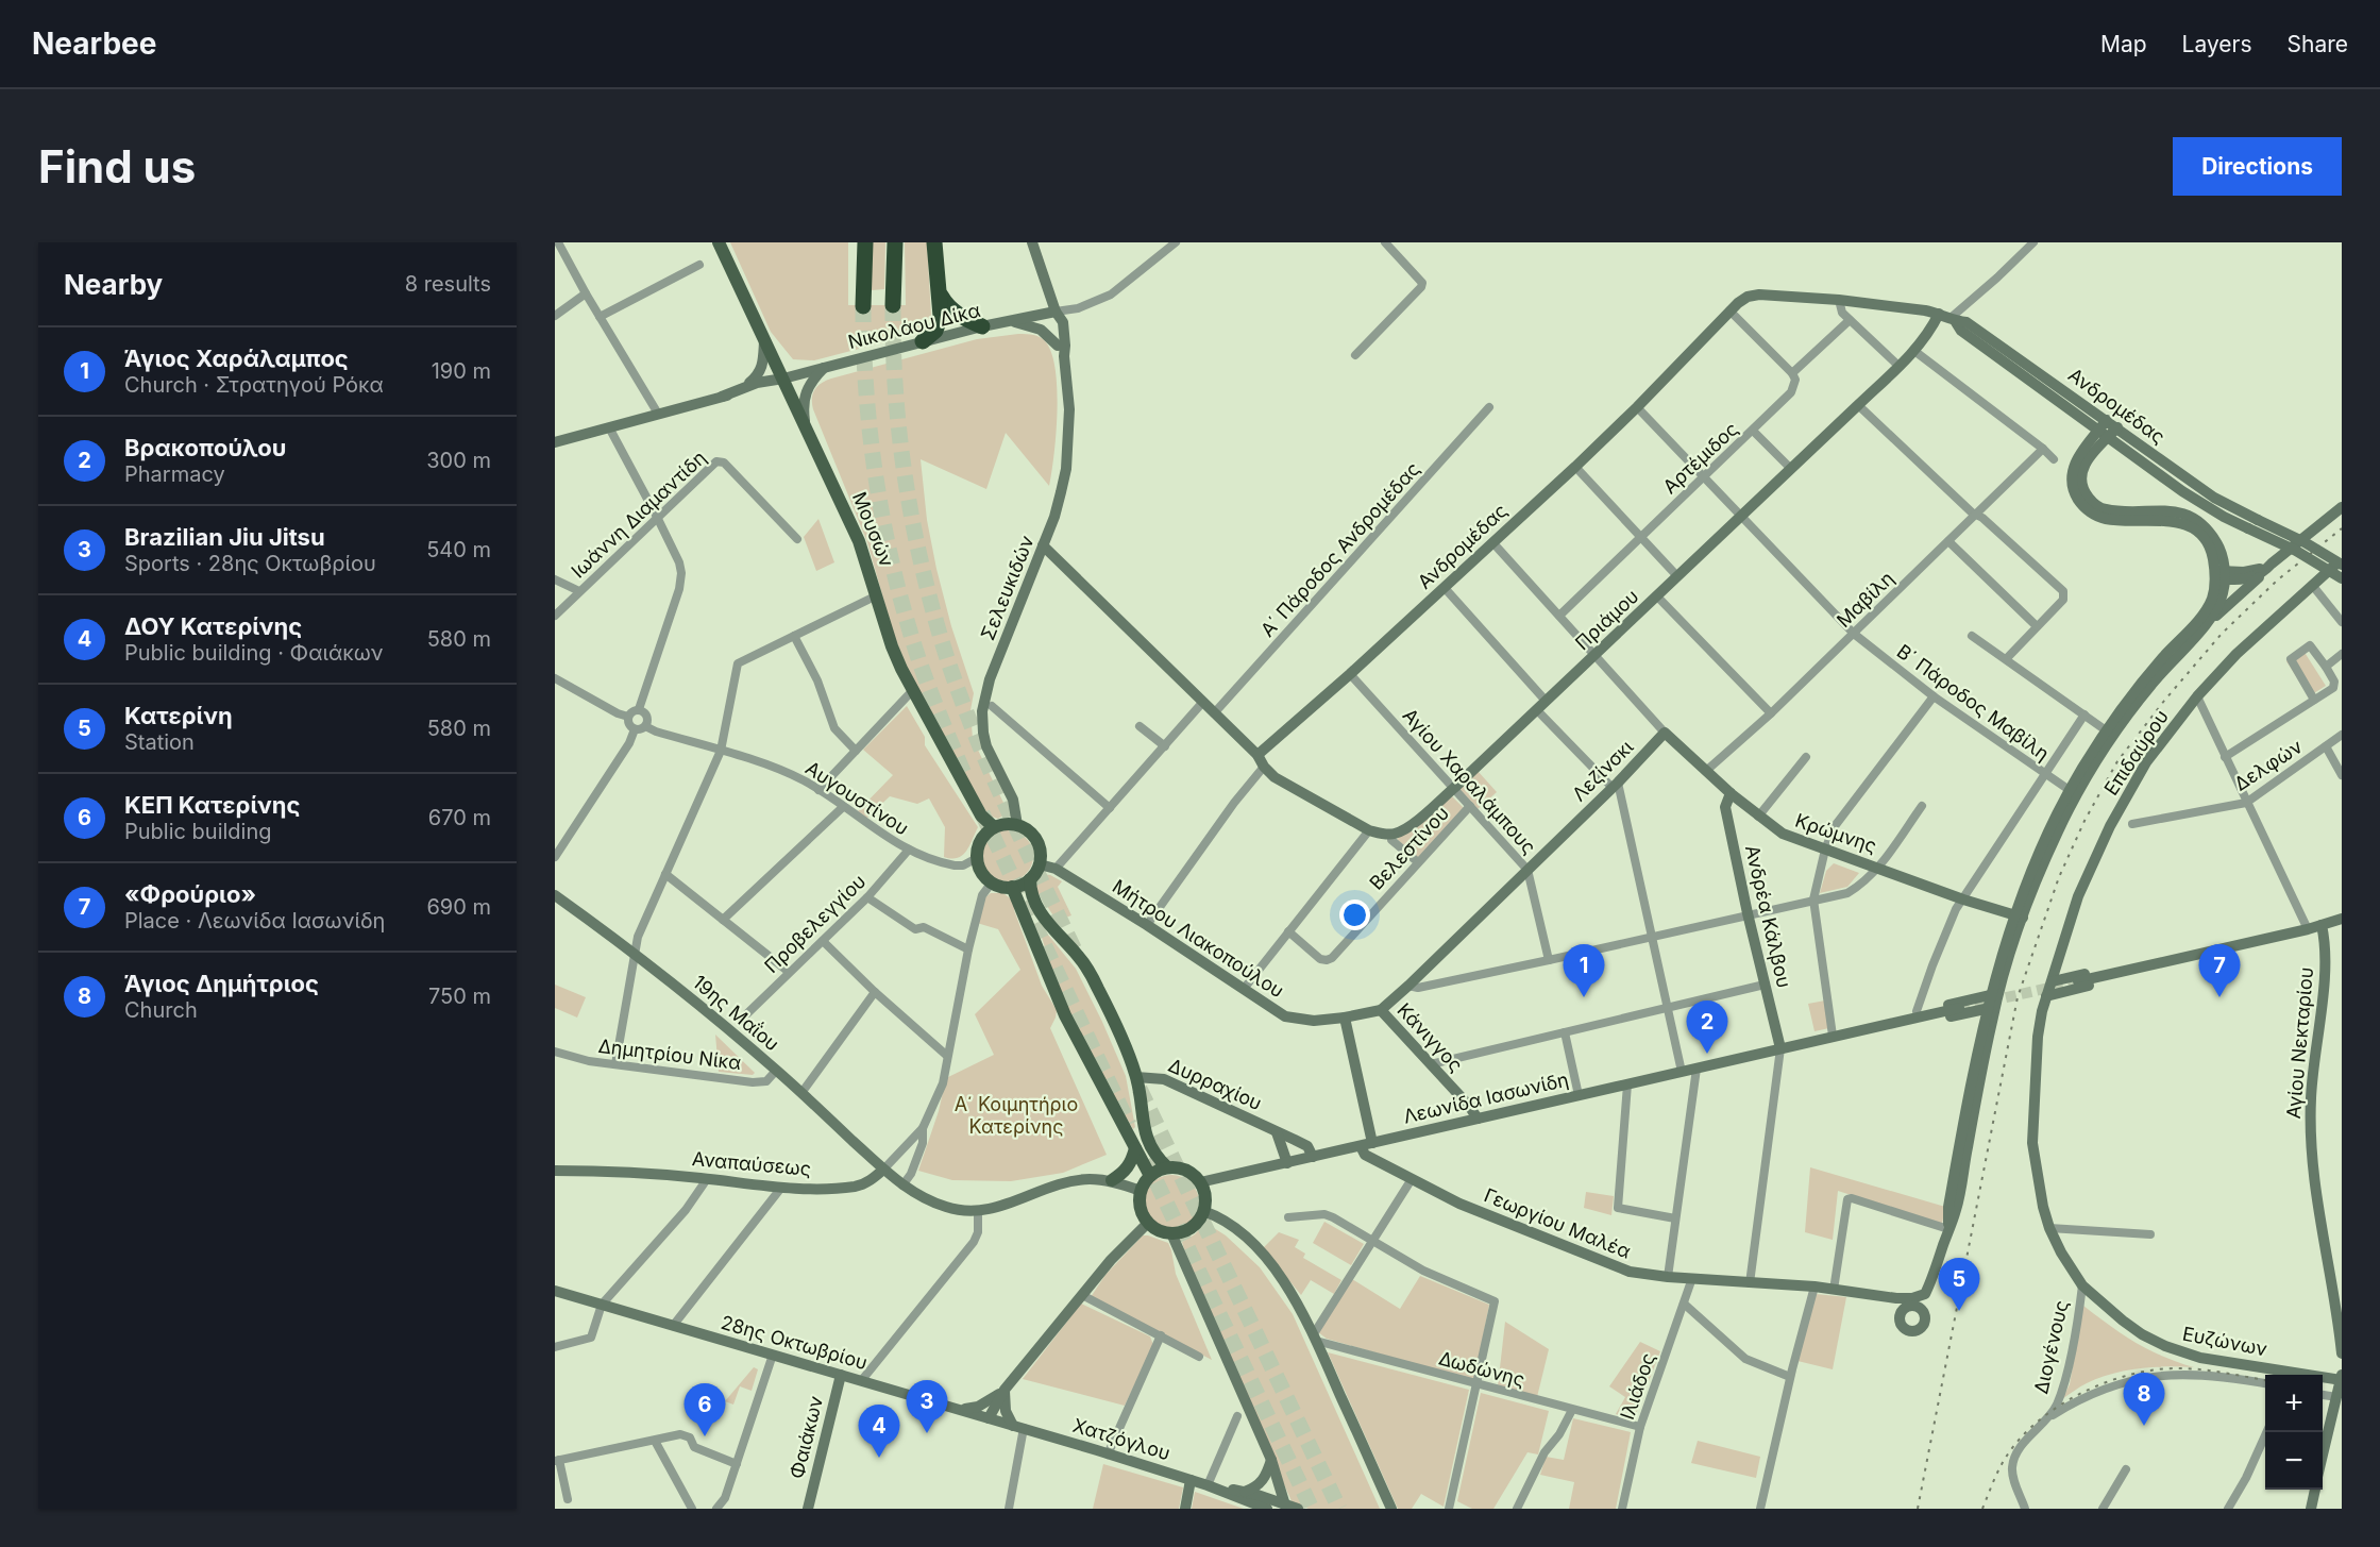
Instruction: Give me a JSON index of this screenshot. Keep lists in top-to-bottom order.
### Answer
{
  "streets": {
    "main road": ["Μουσών"],
    "street": [
      "Νικολάου Δίκα",
      "Ανδρομέδας",
      "Αρτέμιδος",
      "Ιωάννη Διαμαντίδη",
      "Α΄ Πάροδος Ανδρομέδας",
      "Σελευκιδών",
      "Μαβίλη",
      "Πριάμου",
      "Β΄ Πάροδος Μαβίλη",
      "Επιδαύρου",
      "Δελφών",
      "Λεζίνσκι",
      "Αγίου Χαραλάμπους",
      "Αυγουστίνου",
      "Κρώμνης",
      "Βελεστίνου",
      "Ανδρέα Κάλβου",
      "Προβελεγγίου",
      "Μήτρου Λιακοπούλου",
      "19ης Μαΐου",
      "Κάνιγγος",
      "Αγίου Νεκταρίου",
      "Δημητρίου Νίκα",
      "Δυρραχίου",
      "Λεωνίδα Ιασωνίδη",
      "Αναπαύσεως",
      "Γεωργίου Μαλέα",
      "Ευζώνων",
      "28ης Οκτωβρίου",
      "Διογένους",
      "Δωδώνης",
      "Ιλιάδος",
      "Φαιάκων",
      "Χατζόγλου"
    ]
  },
  "crossings": [
    ["Νικολάου Δίκα", "Μουσών"],
    ["Νικολάου Δίκα", "Σελευκιδών"],
    ["Ανδρομέδας", "Πριάμου"],
    ["Ανδρομέδας", "Β΄ Πάροδος Μαβίλη"],
    ["Ανδρομέδας", "Αγίου Χαραλάμπους"],
    ["Αρτέμιδος", "Β΄ Πάροδος Μαβίλη"],
    ["Μουσών", "Σελευκιδών"],
    ["Μουσών", "Αυγουστίνου"],
    ["Μουσών", "Μήτρου Λιακοπούλου"],
    ["Μουσών", "Αναπαύσεως"],
    ["Σελευκιδών", "Αυγουστίνου"],
    ["Σελευκιδών", "Μήτρου Λιακοπούλου"],
    ["Σελευκιδών", "Αναπαύσεως"],
    ["Μαβίλη", "Β΄ Πάροδος Μαβίλη"],
    ["Μαβίλη", "Κρώμνης"],
    ["Πριάμου", "Β΄ Πάροδος Μαβίλη"],
    ["Πριάμου", "Αγίου Χαραλάμπους"],
    ["Επιδαύρου", "Διογένους"],
    ["Λεζίνσκι", "Αγίου Χαραλάμπους"],
    ["Λεζίνσκι", "Κρώμνης"],
    ["Λεζίνσκι", "Μήτρου Λιακοπούλου"],
    ["Λεζίνσκι", "Κάνιγγος"],
    ["Αγίου Χαραλάμπους", "Βελεστίνου"],
    ["Αυγουστίνου", "Προβελεγγίου"],
    ["Αυγουστίνου", "Μήτρου Λιακοπούλου"],
    ["Αυγουστίνου", "Αναπαύσεως"],
    ["Κρώμνης", "Ανδρέα Κάλβου"],
    ["Ανδρέα Κάλβου", "Λεωνίδα Ιασωνίδη"],
    ["Μήτρου Λιακοπούλου", "Κάνιγγος"],
    ["Μήτρου Λιακοπούλου", "Αναπαύσεως"],
    ["19ης Μαΐου", "Δημητρίου Νίκα"],
    ["19ης Μαΐου", "Αναπαύσεως"],
    ["Κάνιγγος", "Λεωνίδα Ιασωνίδη"],
    ["Δυρραχίου", "Λεωνίδα Ιασωνίδη"],
    ["Λεωνίδα Ιασωνίδη", "Γεωργίου Μαλέα"],
    ["Γεωργίου Μαλέα", "Ιλιάδος"],
    ["Ευζώνων", "Διογένους"],
    ["28ης Οκτωβρίου", "Φαιάκων"],
    ["28ης Οκτωβρίου", "Χατζόγλου"],
    ["Δωδώνης", "Ιλιάδος"]
  ],
  "parks": ["Α΄ Κοιμητήριο Κατερίνης"],
  "page": {
    "header": "Nearbee",
    "nav": ["Map", "Layers", "Share"],
    "buttons": "Directions",
    "title": "Find us",
    "heading": ["Nearby", "8 results"],
    "list": [
      {
        "mark": "1",
        "name": "Άγιος Χαράλαμπος",
        "note": "Church · Στρατηγού Ρόκα",
        "value": "190 m"
      },
      {
        "mark": "2",
        "name": "Βρακοπούλου",
        "note": "Pharmacy",
        "value": "300 m"
      },
      {
        "mark": "3",
        "name": "Brazilian Jiu Jitsu",
        "note": "Sports · 28ης Οκτωβρίου",
        "value": "540 m"
      },
      {
        "mark": "4",
        "name": "ΔΟΥ Κατερίνης",
        "note": "Public building · Φαιάκων",
        "value": "580 m"
      },
      {
        "mark": "5",
        "name": "Κατερίνη",
        "note": "Station",
        "value": "580 m"
      },
      {
        "mark": "6",
        "name": "ΚΕΠ Κατερίνης",
        "note": "Public building",
        "value": "670 m"
      },
      {
        "mark": "7",
        "name": "«Φρούριο»",
        "note": "Place · Λεωνίδα Ιασωνίδη",
        "value": "690 m"
      },
      {
        "mark": "8",
        "name": "Άγιος Δημήτριος",
        "note": "Church",
        "value": "750 m"
      }
    ],
    "pins": [
      "1",
      "7",
      "2",
      "5",
      "8",
      "3",
      "6",
      "4"
    ],
    "map_buttons": ["+", "−"]
  }
}
